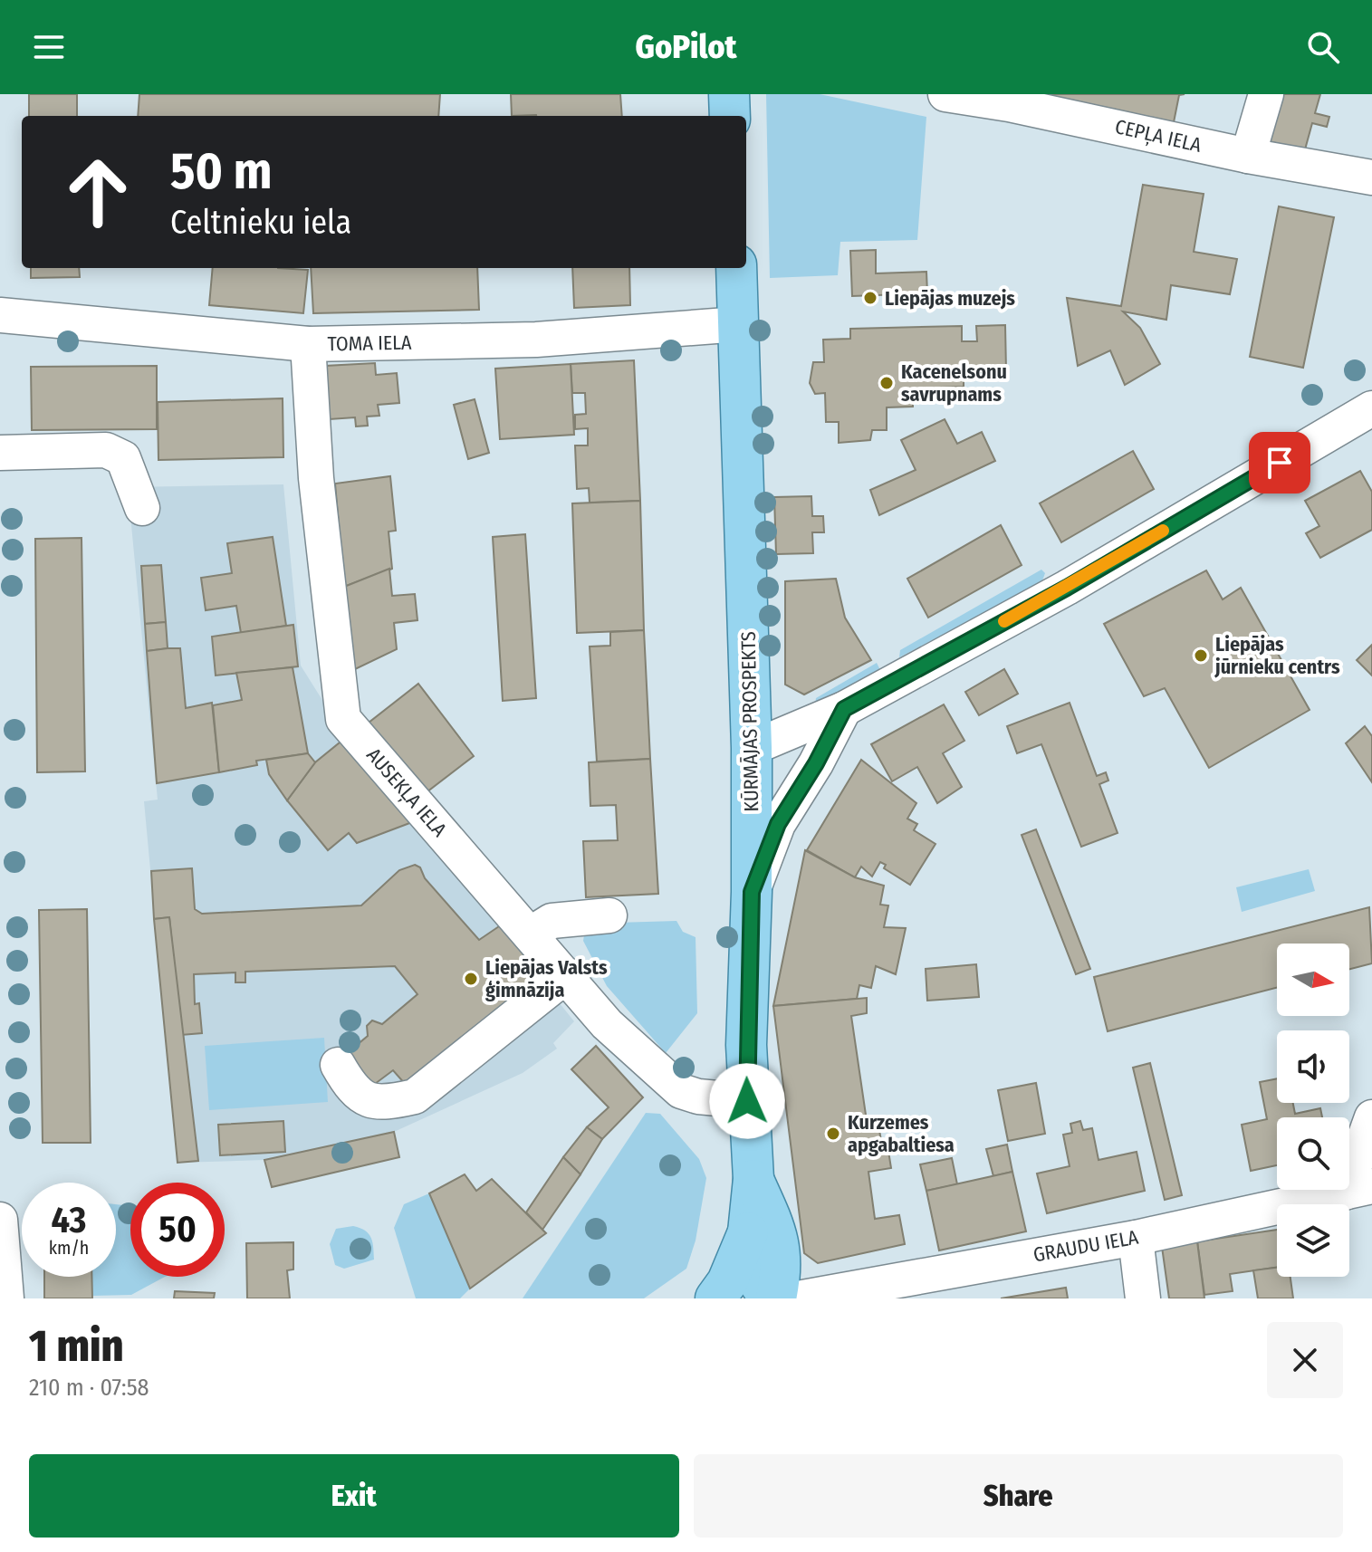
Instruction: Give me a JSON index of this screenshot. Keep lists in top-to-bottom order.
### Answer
{
  "streets": {
    "main road": ["KŪRMĀJAS PROSPEKTS"],
    "street": [
      "CEPĻA IELA",
      "TOMA IELA",
      "AUSEKĻA IELA",
      "GRAUDU IELA"
    ]
  },
  "crossings": [
    ["TOMA IELA", "KŪRMĀJAS PROSPEKTS"],
    ["TOMA IELA", "AUSEKĻA IELA"],
    ["KŪRMĀJAS PROSPEKTS", "AUSEKĻA IELA"]
  ],
  "places": [
    "Liepājas muzejs",
    "Kacenelsonu savrupnams",
    "Liepājas jūrnieku centrs",
    "Liepājas Valsts ģimnāzija",
    "Kurzemes apgabaltiesa"
  ],
  "north": "right",
  "page": {
    "header": "GoPilot",
    "turn": ["50 m", "Celtnieku iela"],
    "speed": "43 km/h",
    "limit": "50",
    "heading": ["1 min", "210 m · 07:58"],
    "buttons": ["Exit", "Share"]
  }
}
